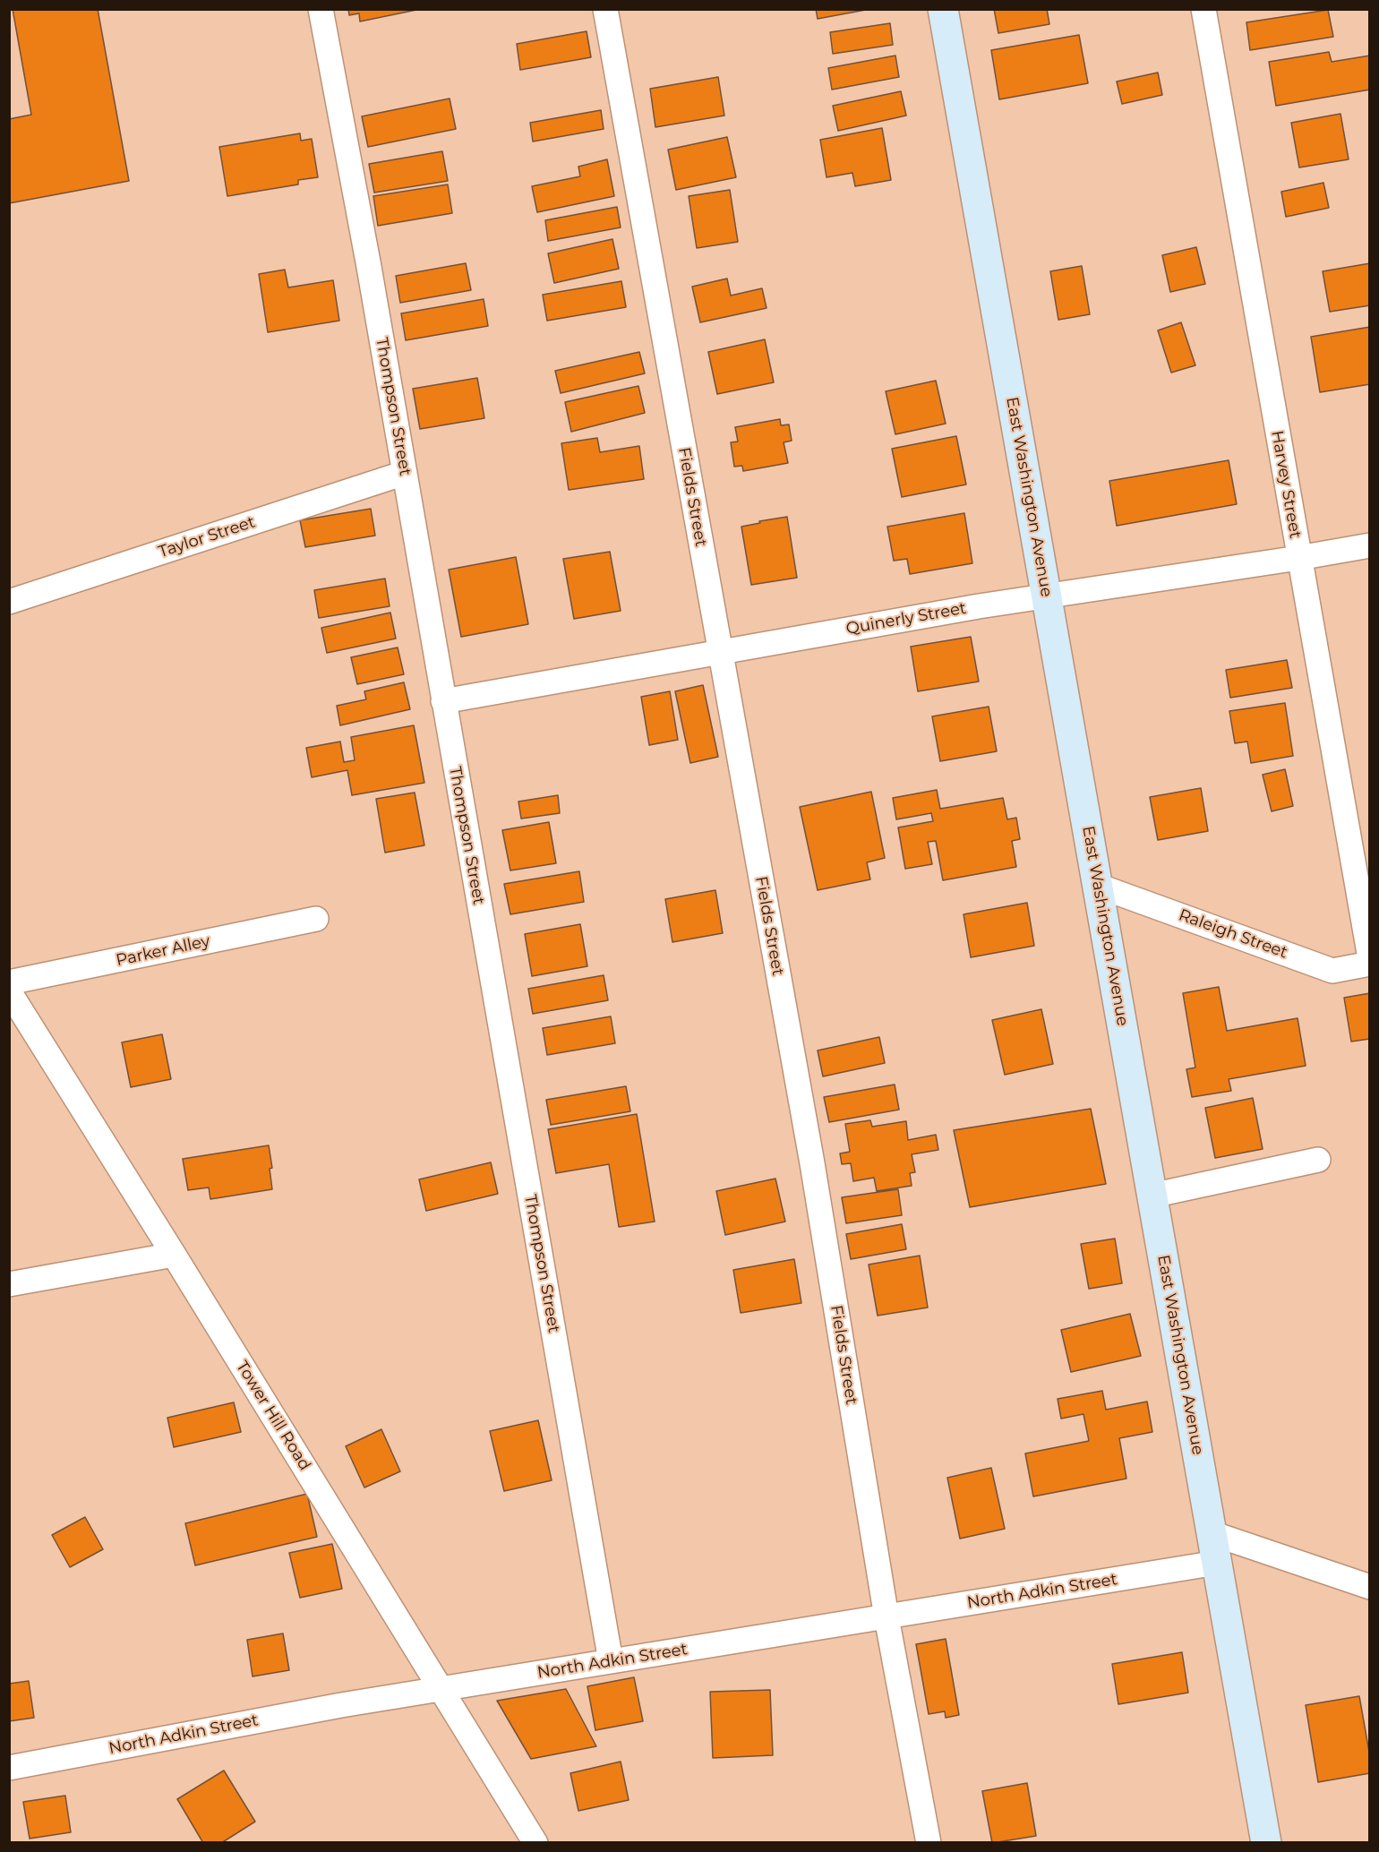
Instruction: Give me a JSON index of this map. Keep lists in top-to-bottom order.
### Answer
{
  "streets": {
    "street": [
      "Thompson Street",
      "Harvey Street",
      "Fields Street",
      "East Washington Avenue",
      "Taylor Street",
      "Quinerly Street",
      "Raleigh Street",
      "Parker Alley",
      "Tower Hill Road",
      "North Adkin Street"
    ]
  },
  "crossings": [
    ["Thompson Street", "Taylor Street"],
    ["Thompson Street", "Quinerly Street"],
    ["Thompson Street", "North Adkin Street"],
    ["Harvey Street", "Quinerly Street"],
    ["Fields Street", "Quinerly Street"],
    ["Fields Street", "North Adkin Street"],
    ["East Washington Avenue", "Quinerly Street"],
    ["East Washington Avenue", "Raleigh Street"],
    ["East Washington Avenue", "North Adkin Street"],
    ["Tower Hill Road", "North Adkin Street"]
  ]
}
